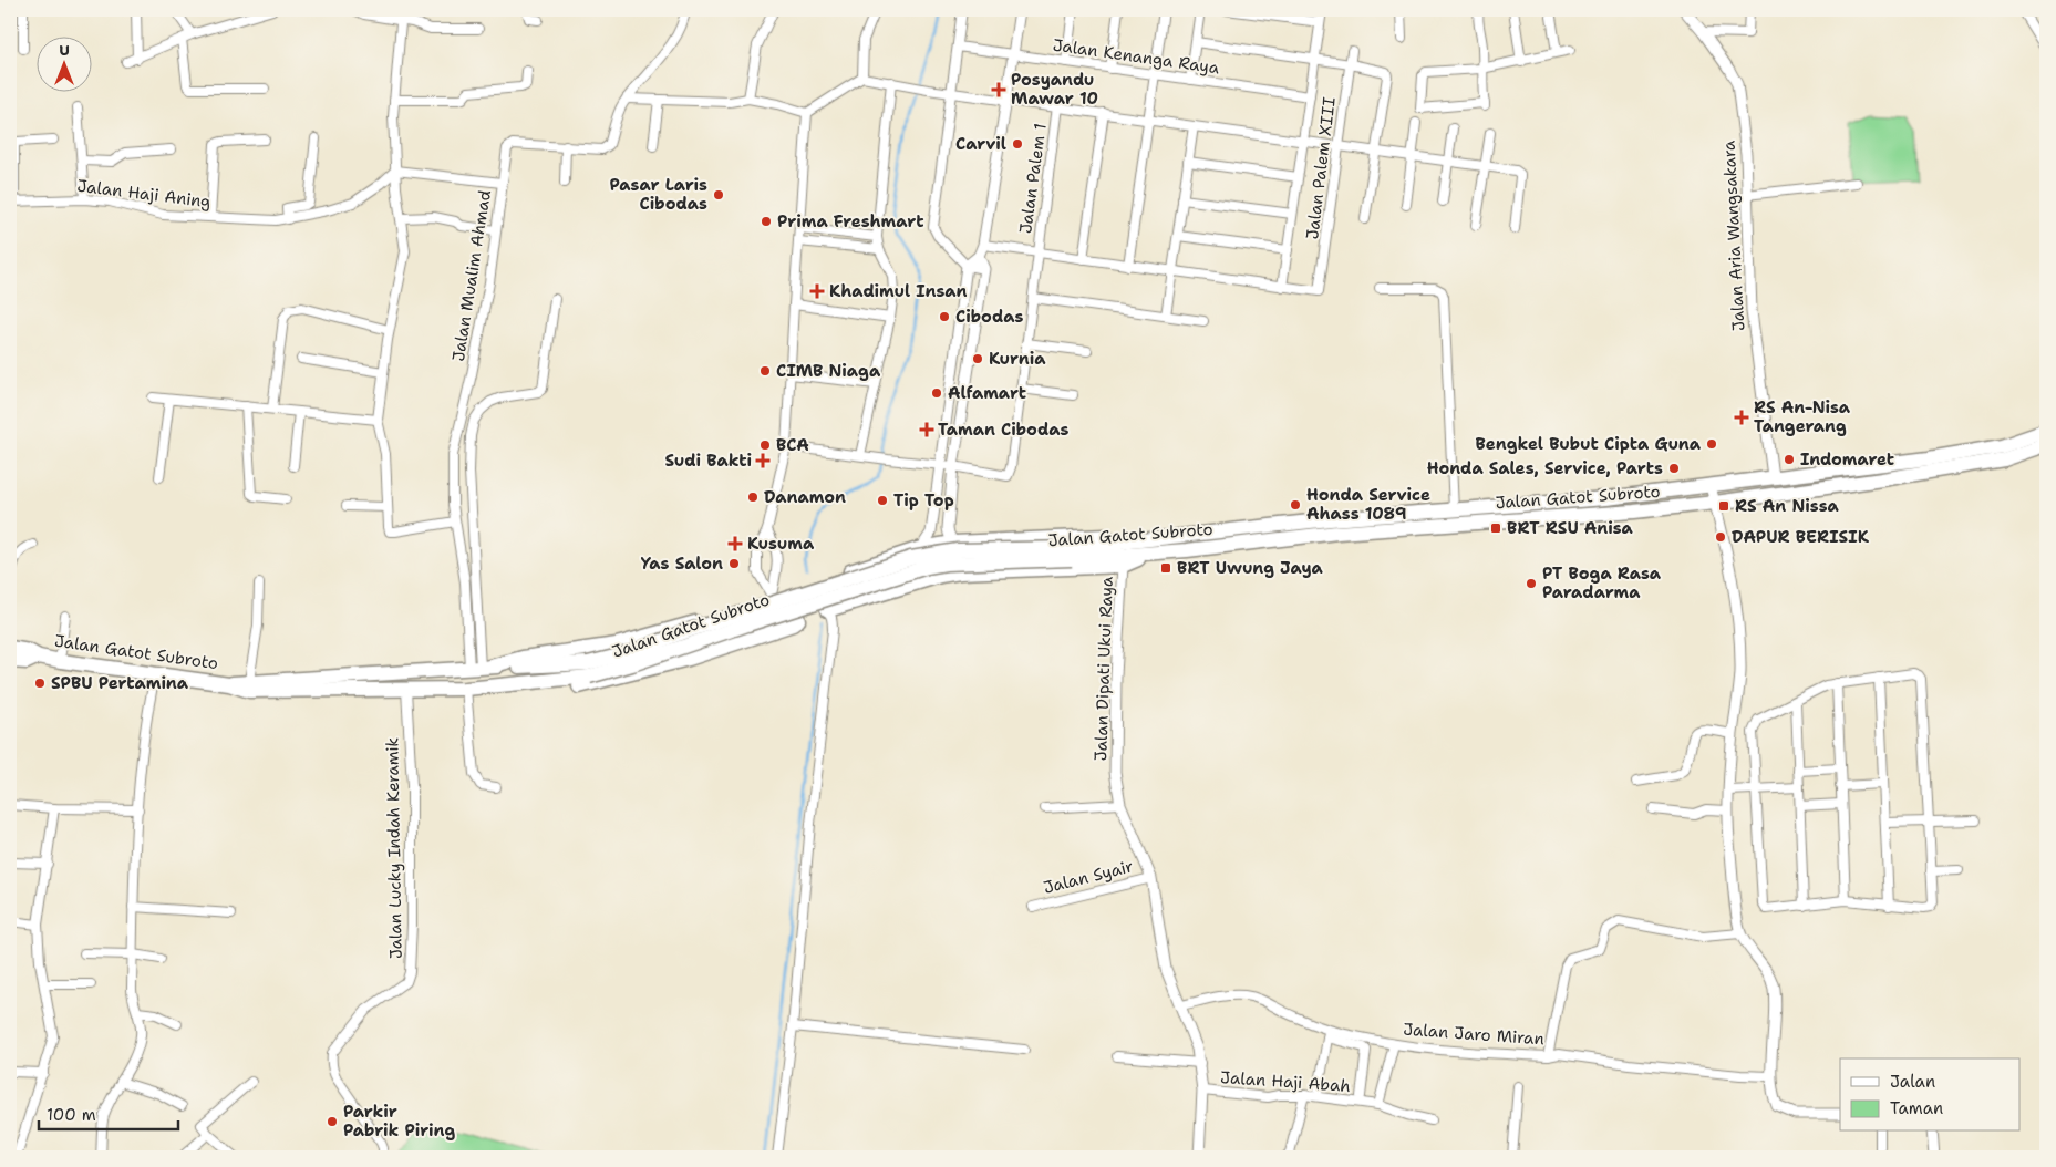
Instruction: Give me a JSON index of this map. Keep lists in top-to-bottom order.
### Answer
{
  "streets": {
    "highway": ["Jalan Gatot Subroto"],
    "street": [
      "Jalan Kenanga Raya",
      "Jalan Palem XIII",
      "Jalan Palem 1",
      "Jalan Haji Aning",
      "Jalan Aria Wangsakara",
      "Jalan Mualim Ahmad",
      "Jalan Dipati Ukui Raya",
      "Jalan Lucky Indah Keramik",
      "Jalan Syair",
      "Jalan Jaro Miran",
      "Jalan Haji Abah"
    ]
  },
  "crossings": [
    ["Jalan Aria Wangsakara", "Jalan Gatot Subroto"],
    ["Jalan Mualim Ahmad", "Jalan Gatot Subroto"],
    ["Jalan Gatot Subroto", "Jalan Lucky Indah Keramik"],
    ["Jalan Dipati Ukui Raya", "Jalan Syair"],
    ["Jalan Dipati Ukui Raya", "Jalan Jaro Miran"],
    ["Jalan Dipati Ukui Raya", "Jalan Haji Abah"]
  ],
  "places": {
    "health": [
      "Posyandu Mawar 10",
      "Khadimul Insan",
      "RS An-Nisa Tangerang",
      "Taman Cibodas",
      "Sudi Bakti",
      "Kusuma"
    ],
    "other": [
      "Carvil",
      "Pasar Laris Cibodas",
      "Prima Freshmart",
      "Cibodas",
      "Kurnia",
      "CIMB Niaga",
      "Alfamart",
      "Bengkel Bubut Cipta Guna",
      "BCA",
      "Indomaret",
      "Honda Sales, Service, Parts",
      "Danamon",
      "Tip Top",
      "Honda Service Ahass 1089",
      "DAPUR BERISIK",
      "Yas Salon",
      "PT Boga Rasa Paradarma",
      "SPBU Pertamina",
      "Parkir Pabrik Piring"
    ],
    "transit": ["RS An Nissa", "BRT RSU Anisa", "BRT Uwung Jaya"]
  },
  "legend": ["Jalan", "Taman"],
  "scale_bar": "100 m",
  "north": "top"
}
